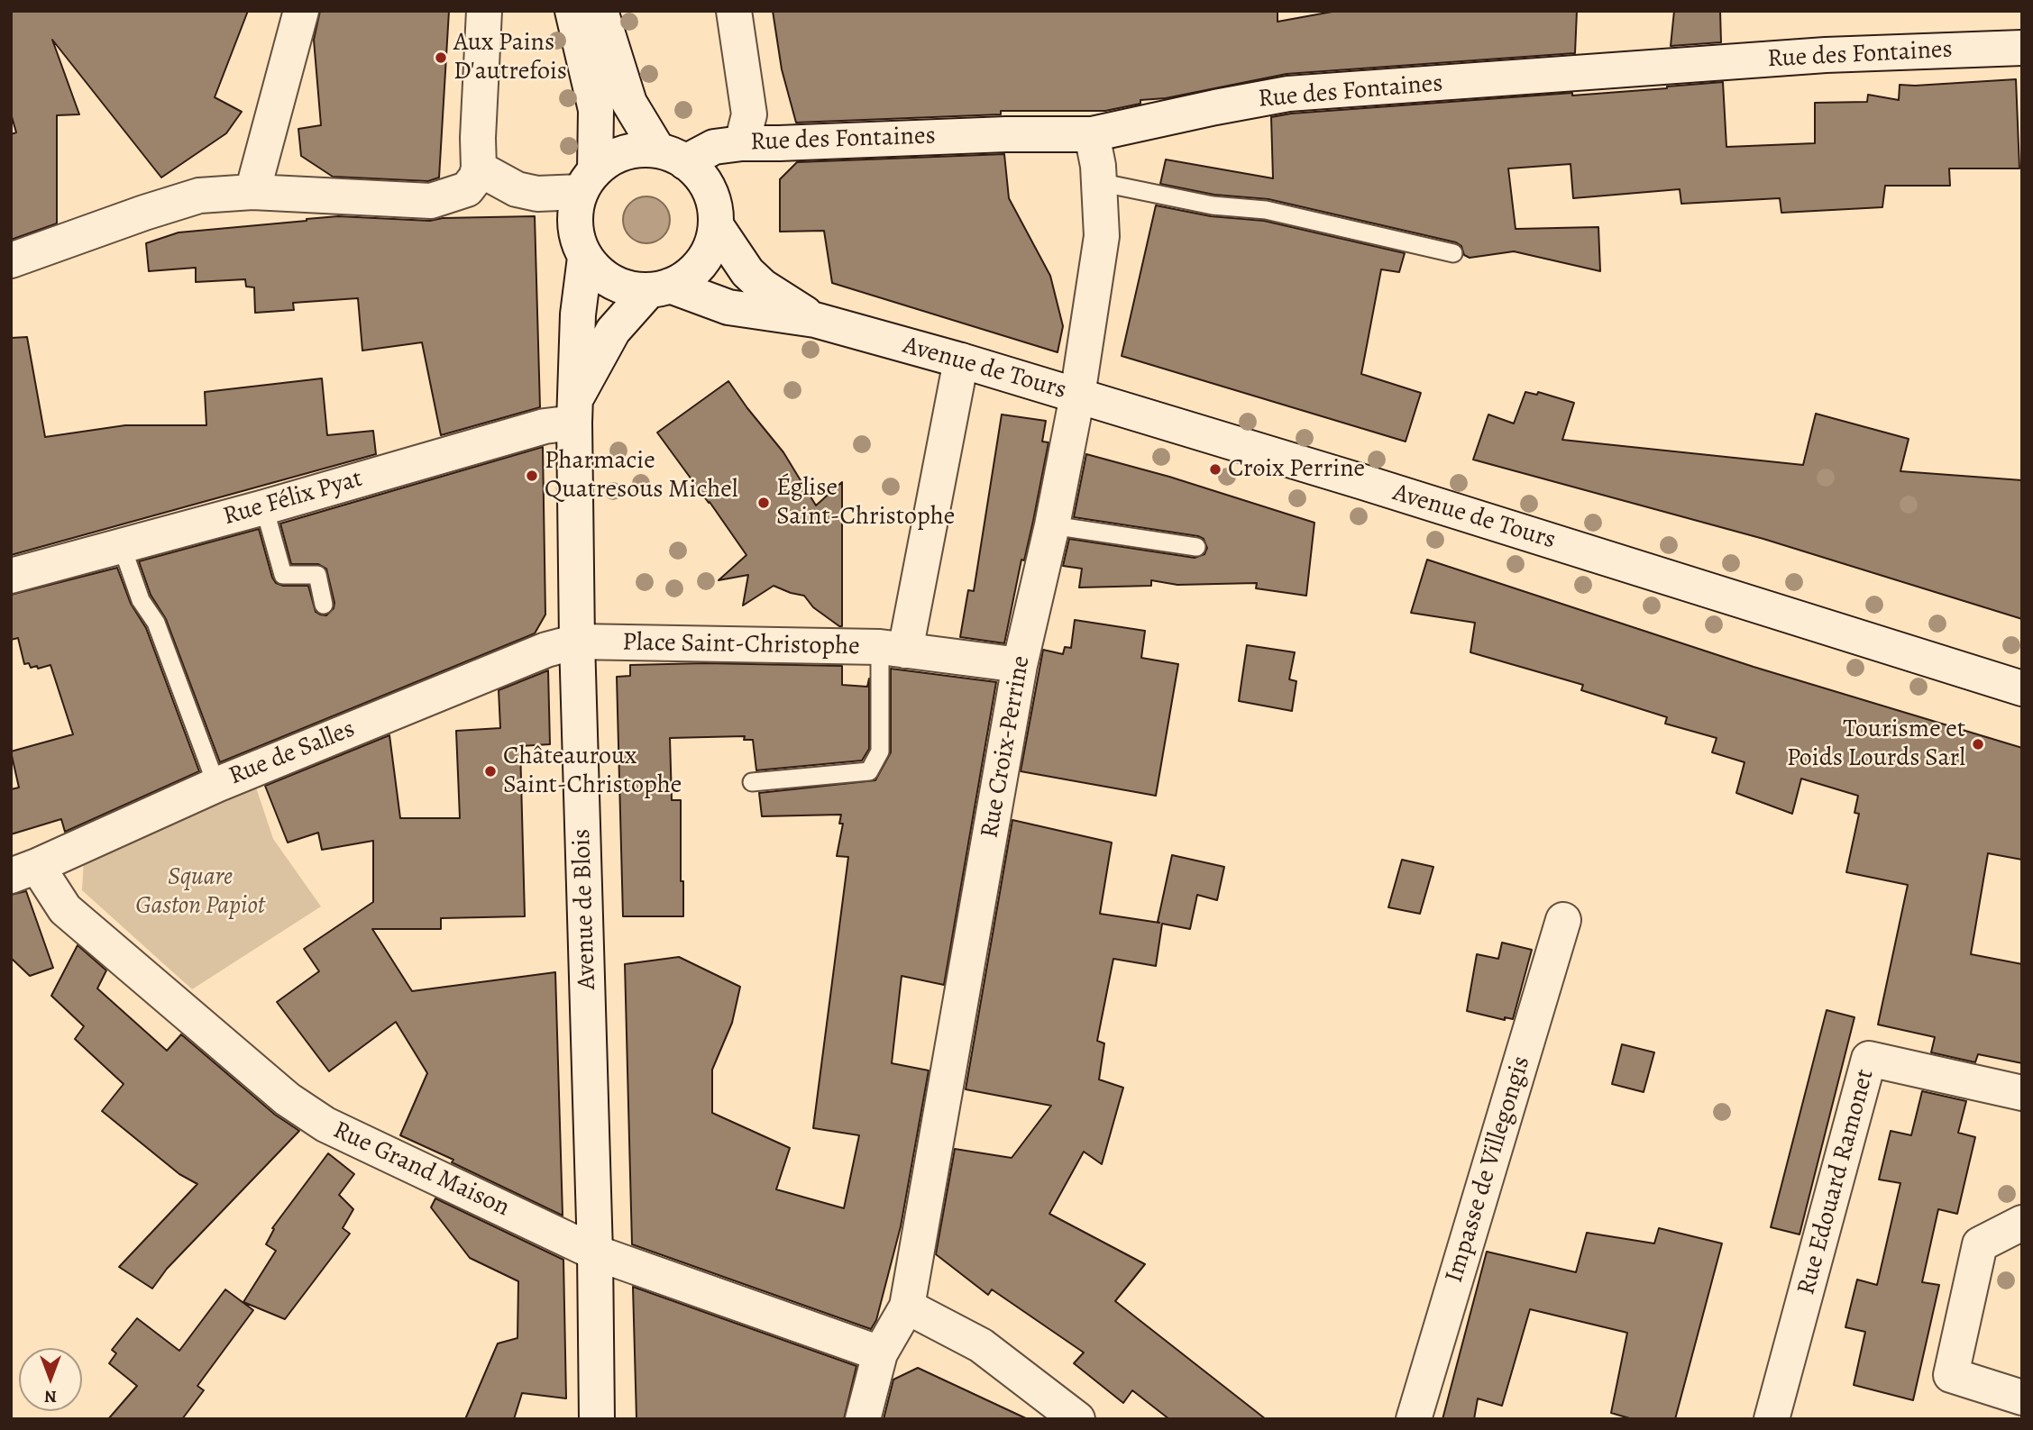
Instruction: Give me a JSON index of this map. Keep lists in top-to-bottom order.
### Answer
{
  "streets": {
    "street": [
      "Rue des Fontaines",
      "Avenue de Tours",
      "Rue Félix Pyat",
      "Place Saint-Christophe",
      "Rue Croix-Perrine",
      "Rue de Salles",
      "Avenue de Blois",
      "Rue Grand Maison",
      "Impasse de Villegongis",
      "Rue Edouard Ramonet"
    ]
  },
  "crossings": [
    ["Rue des Fontaines", "Avenue de Tours"],
    ["Rue des Fontaines", "Rue Croix-Perrine"],
    ["Rue des Fontaines", "Avenue de Blois"],
    ["Avenue de Tours", "Rue Croix-Perrine"],
    ["Avenue de Tours", "Avenue de Blois"],
    ["Rue Félix Pyat", "Avenue de Blois"],
    ["Place Saint-Christophe", "Rue Croix-Perrine"],
    ["Place Saint-Christophe", "Rue de Salles"],
    ["Place Saint-Christophe", "Avenue de Blois"],
    ["Rue Croix-Perrine", "Rue Grand Maison"],
    ["Rue de Salles", "Avenue de Blois"],
    ["Rue de Salles", "Rue Grand Maison"],
    ["Avenue de Blois", "Rue Grand Maison"]
  ],
  "parks": ["Square Gaston Papiot"],
  "places": [
    "Aux Pains D'autrefois",
    "Croix Perrine",
    "Pharmacie Quatresous Michel",
    "Église Saint-Christophe",
    "Tourisme et Poids Lourds Sarl",
    "Châteauroux Saint-Christophe"
  ],
  "north": "bottom"
}
